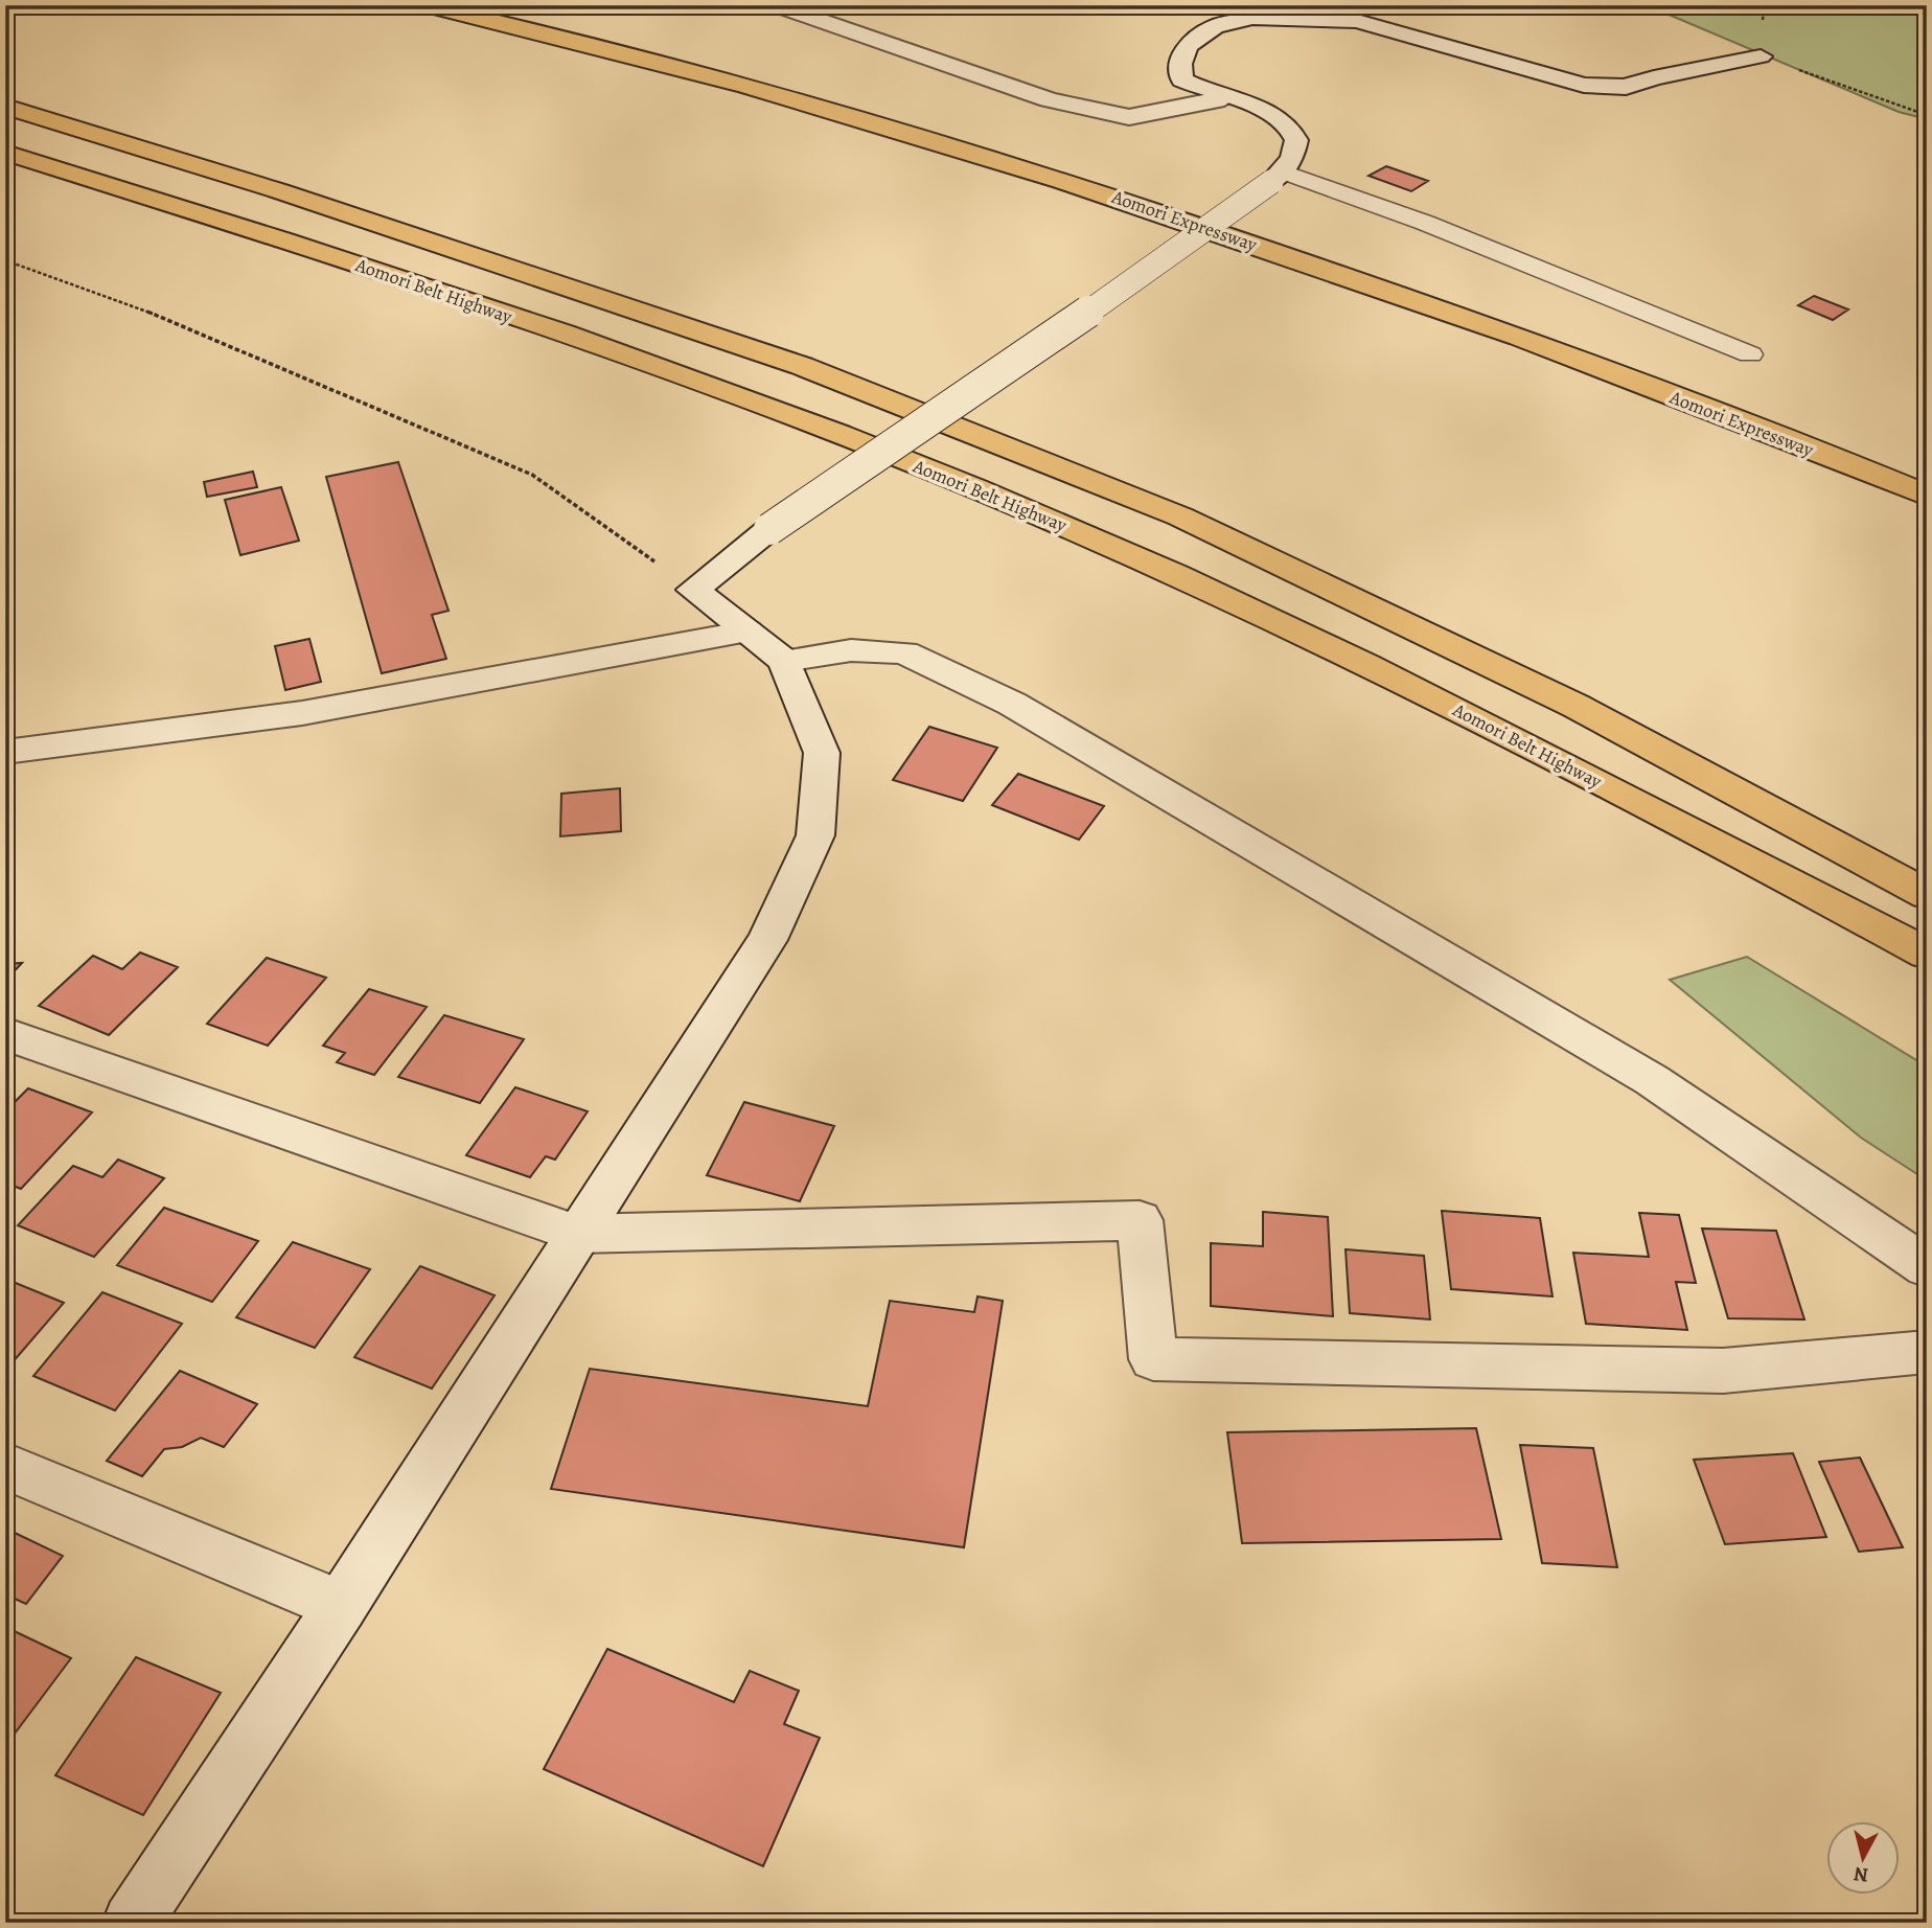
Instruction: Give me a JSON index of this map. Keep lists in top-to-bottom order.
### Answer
{
  "streets": {
    "highway": ["Aomori Expressway", "Aomori Belt Highway"]
  },
  "north": "bottom"
}
